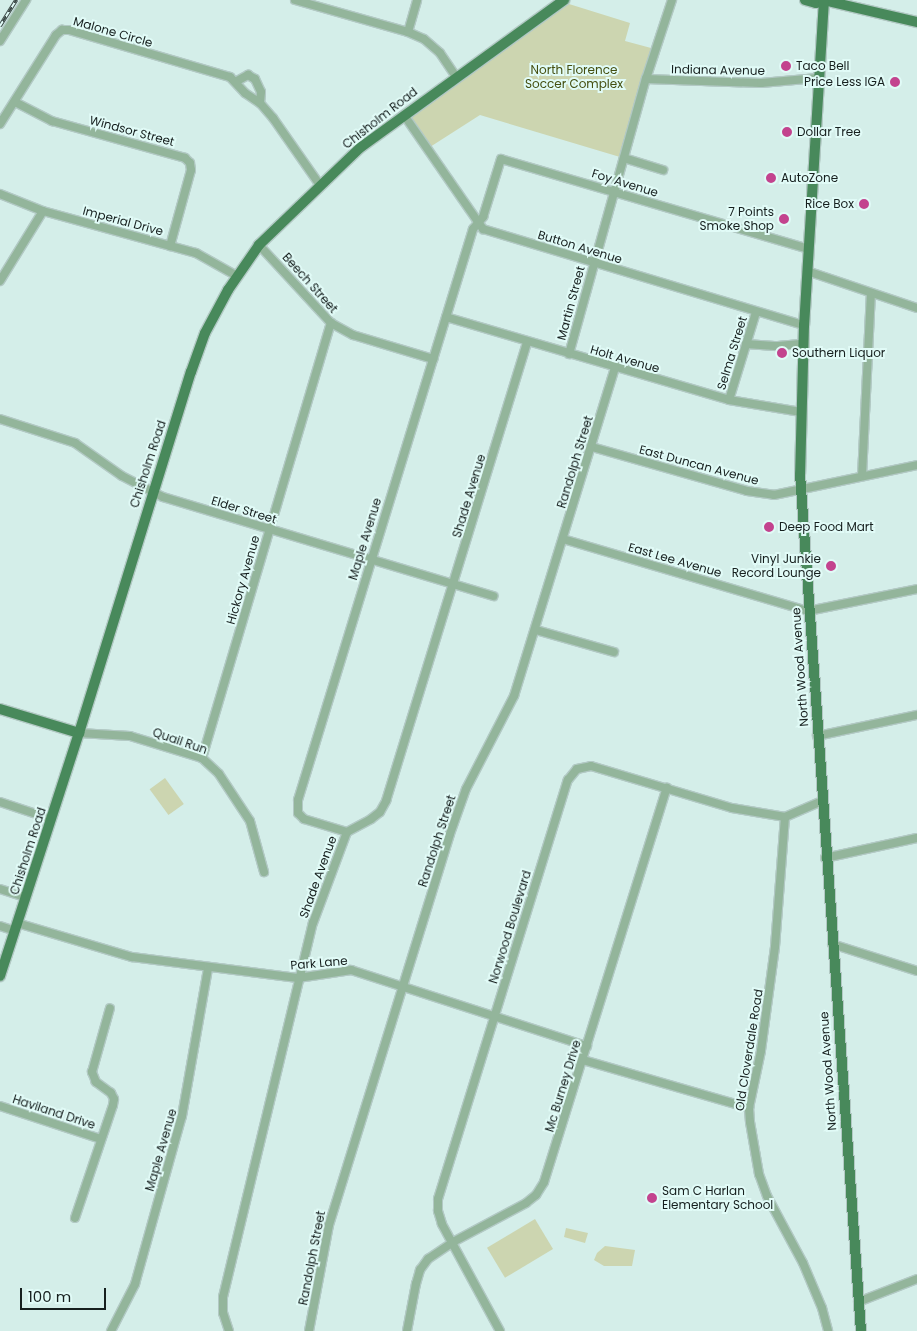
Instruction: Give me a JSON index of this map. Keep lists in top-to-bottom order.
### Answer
{
  "streets": {
    "main road": ["Chisholm Road", "North Wood Avenue"],
    "street": [
      "Malone Circle",
      "Indiana Avenue",
      "Windsor Street",
      "Foy Avenue",
      "Imperial Drive",
      "Button Avenue",
      "Beech Street",
      "Martin Street",
      "Selma Street",
      "Holt Avenue",
      "Randolph Street",
      "East Duncan Avenue",
      "Shade Avenue",
      "Elder Street",
      "Maple Avenue",
      "East Lee Avenue",
      "Hickory Avenue",
      "Quail Run",
      "Norwood Boulevard",
      "Park Lane",
      "Old Cloverdale Road",
      "Mc Burney Drive",
      "Haviland Drive"
    ]
  },
  "crossings": [
    ["Malone Circle", "Chisholm Road"],
    ["Malone Circle", "Windsor Street"],
    ["Indiana Avenue", "Martin Street"],
    ["Indiana Avenue", "North Wood Avenue"],
    ["Chisholm Road", "Imperial Drive"],
    ["Chisholm Road", "Button Avenue"],
    ["Chisholm Road", "Beech Street"],
    ["Chisholm Road", "Elder Street"],
    ["Chisholm Road", "Quail Run"],
    ["Chisholm Road", "Park Lane"],
    ["Windsor Street", "Imperial Drive"],
    ["Foy Avenue", "Button Avenue"],
    ["Foy Avenue", "Martin Street"],
    ["Foy Avenue", "Maple Avenue"],
    ["Foy Avenue", "North Wood Avenue"],
    ["Button Avenue", "Martin Street"],
    ["Button Avenue", "Selma Street"],
    ["Button Avenue", "Maple Avenue"],
    ["Button Avenue", "North Wood Avenue"],
    ["Beech Street", "Maple Avenue"],
    ["Beech Street", "Hickory Avenue"],
    ["Martin Street", "Holt Avenue"],
    ["Selma Street", "Holt Avenue"],
    ["Holt Avenue", "Randolph Street"],
    ["Holt Avenue", "Shade Avenue"],
    ["Holt Avenue", "Maple Avenue"],
    ["Holt Avenue", "North Wood Avenue"],
    ["Randolph Street", "East Duncan Avenue"],
    ["Randolph Street", "East Lee Avenue"],
    ["Randolph Street", "Park Lane"],
    ["East Duncan Avenue", "North Wood Avenue"],
    ["Shade Avenue", "Elder Street"],
    ["Shade Avenue", "Maple Avenue"],
    ["Shade Avenue", "Park Lane"],
    ["Elder Street", "Maple Avenue"],
    ["Elder Street", "Hickory Avenue"],
    ["Maple Avenue", "Park Lane"],
    ["East Lee Avenue", "North Wood Avenue"],
    ["Hickory Avenue", "Quail Run"],
    ["Norwood Boulevard", "Park Lane"],
    ["Norwood Boulevard", "Old Cloverdale Road"],
    ["Norwood Boulevard", "Mc Burney Drive"],
    ["Park Lane", "Mc Burney Drive"]
  ],
  "parks": ["North Florence Soccer Complex"],
  "places": [
    "Taco Bell",
    "Price Less IGA",
    "Dollar Tree",
    "AutoZone",
    "Rice Box",
    "7 Points Smoke Shop",
    "Southern Liquor",
    "Deep Food Mart",
    "Vinyl Junkie Record Lounge",
    "Sam C Harlan Elementary School"
  ],
  "scale_bar": "100 m"
}
